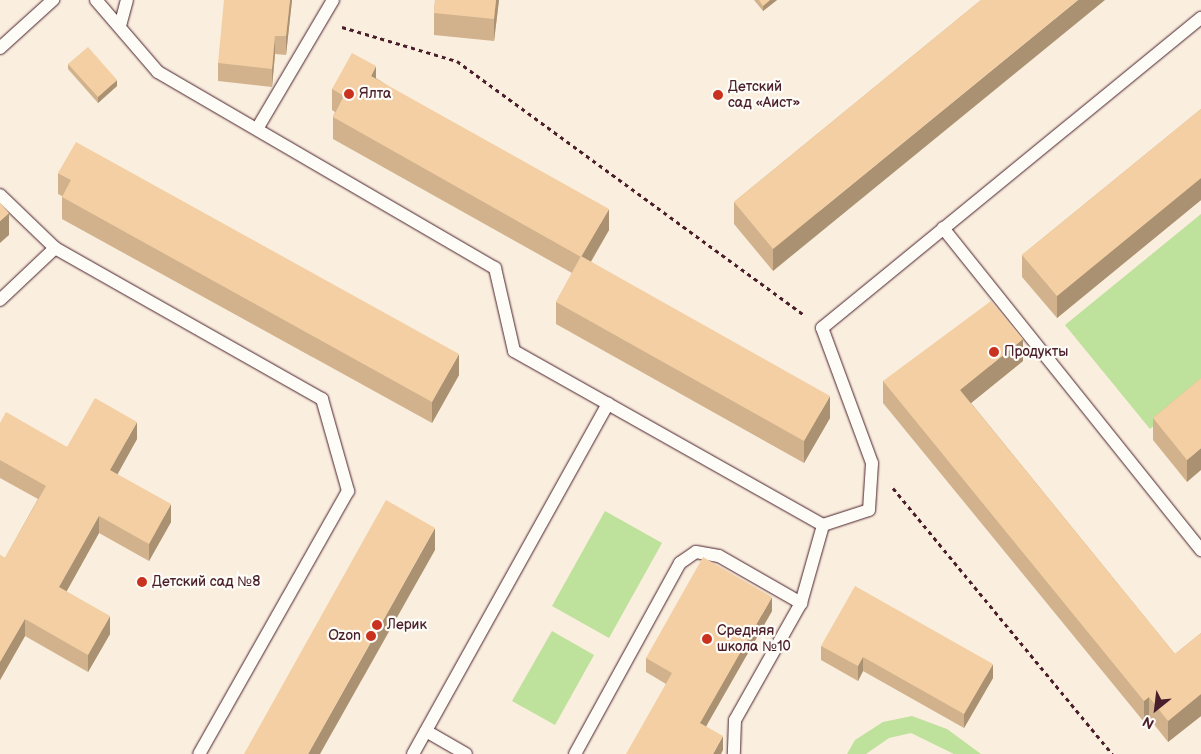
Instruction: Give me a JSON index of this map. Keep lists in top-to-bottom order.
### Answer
{
  "places": [
    "Ялта",
    "Детский сад «Аист»",
    "Продукты",
    "Детский сад №8",
    "Лерик",
    "Ozon",
    "Средняя школа №10"
  ],
  "north": "bottom left"
}
